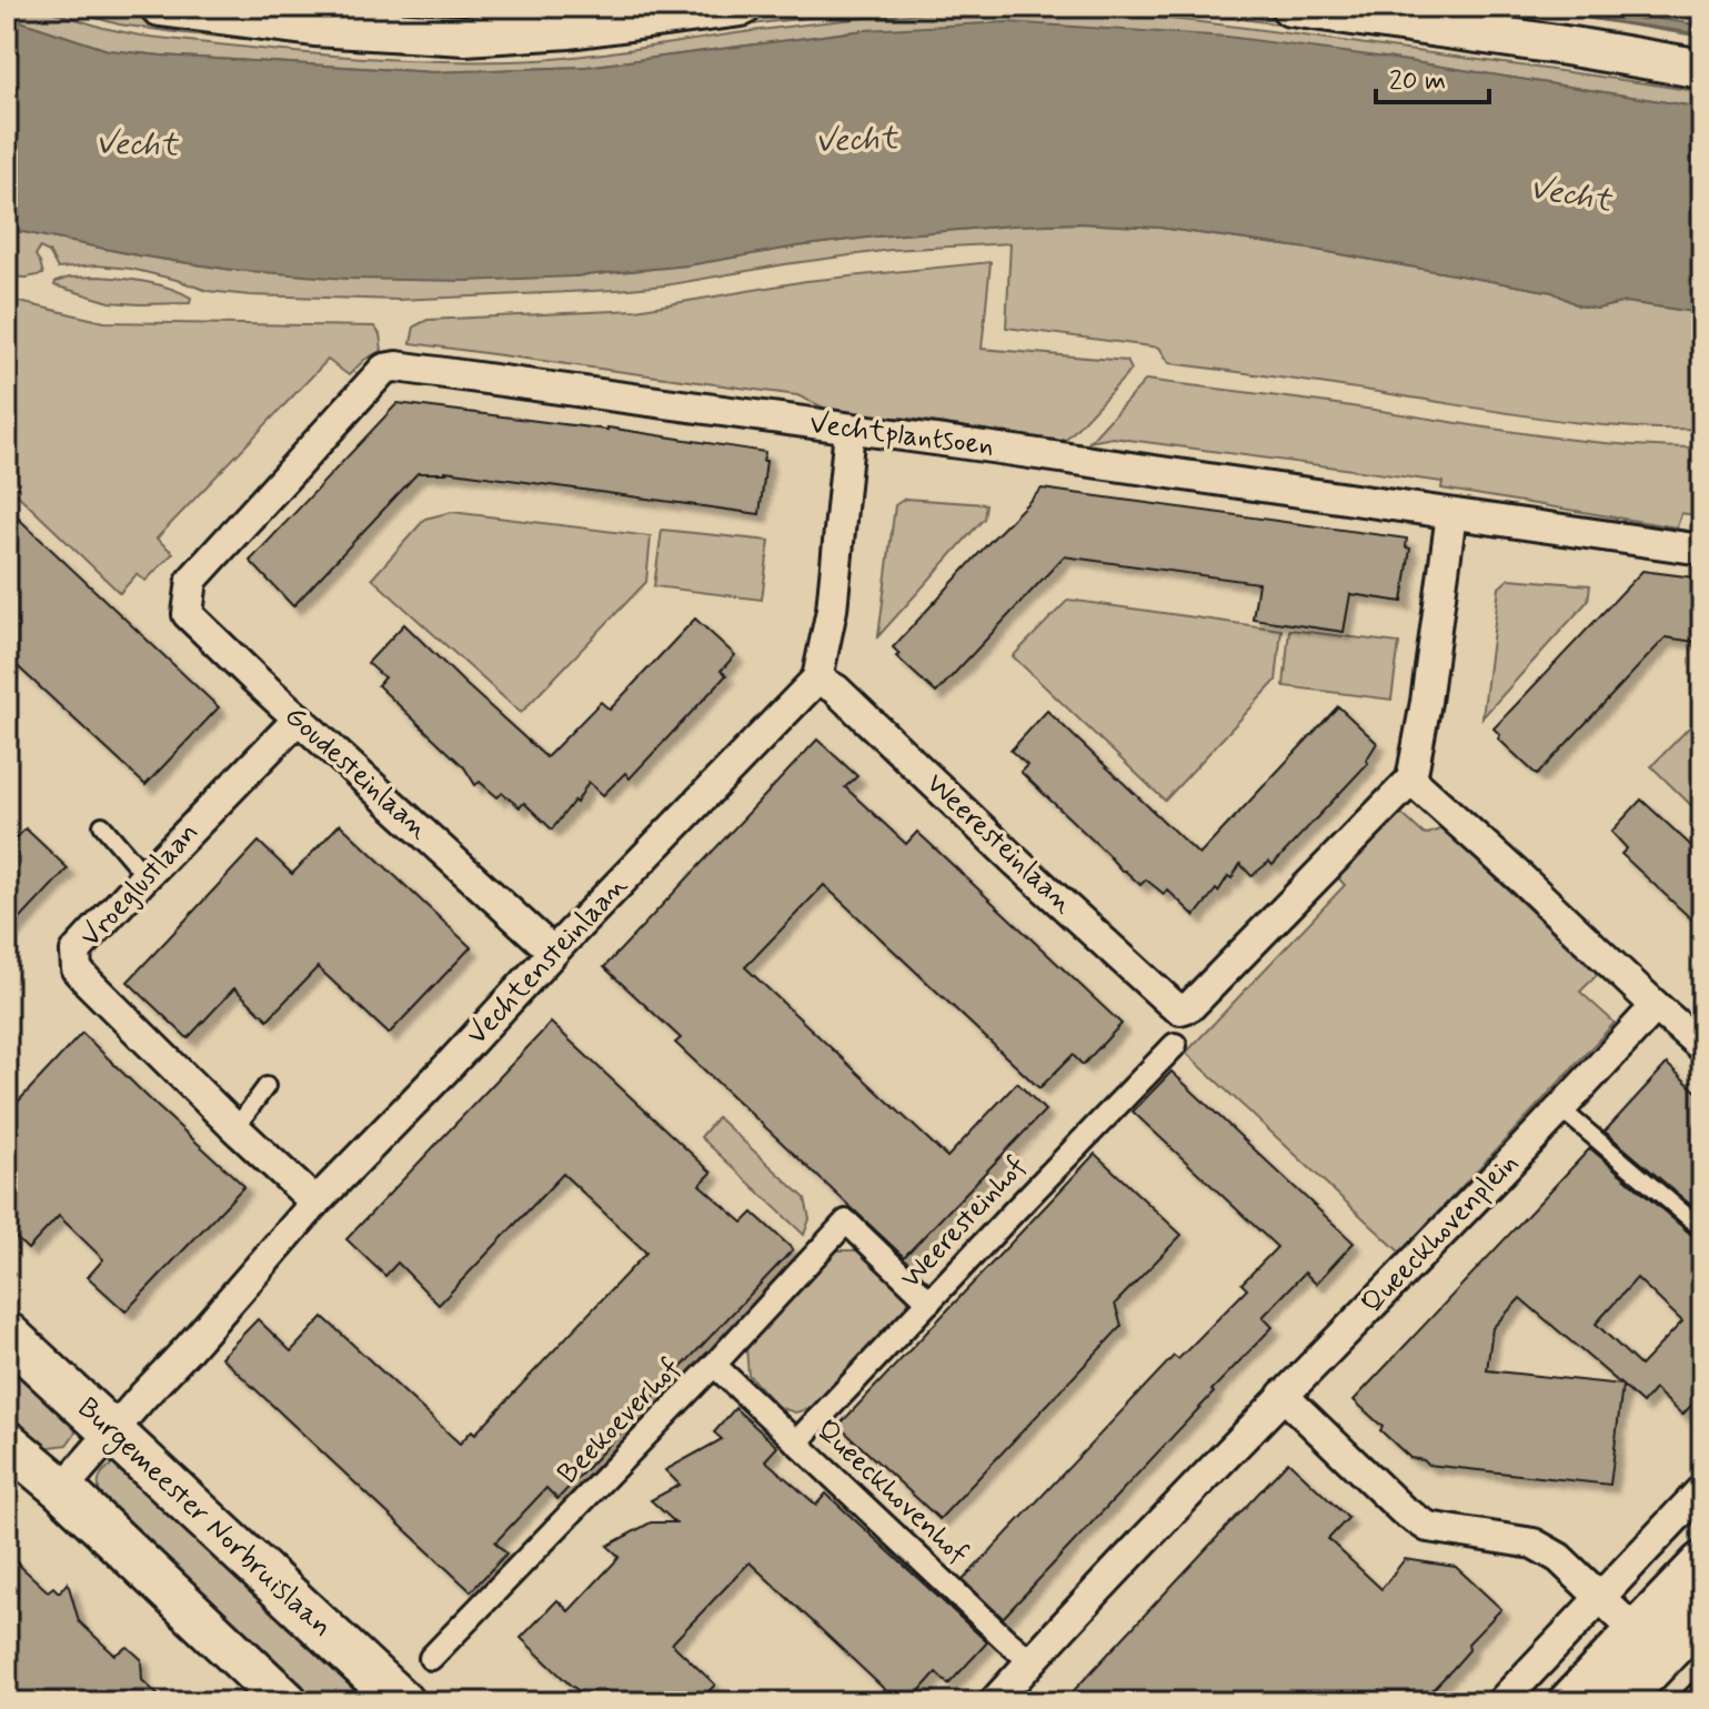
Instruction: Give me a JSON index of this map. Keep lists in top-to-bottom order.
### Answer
{
  "streets": {
    "main road": ["Burgemeester Norbruislaan"],
    "street": [
      "Vechtplantsoen",
      "Goudesteinlaan",
      "Weeresteinlaan",
      "Vroeglustlaan",
      "Vechtensteinlaan",
      "Weeresteinhof",
      "Queeckhovenplein",
      "Beekoeverhof",
      "Queeckhovenhof"
    ]
  },
  "crossings": [
    ["Vechtplantsoen", "Goudesteinlaan"],
    ["Goudesteinlaan", "Vroeglustlaan"],
    ["Goudesteinlaan", "Vechtensteinlaan"],
    ["Weeresteinlaan", "Vechtensteinlaan"],
    ["Vroeglustlaan", "Vechtensteinlaan"],
    ["Vechtensteinlaan", "Burgemeester Norbruislaan"],
    ["Weeresteinhof", "Beekoeverhof"],
    ["Weeresteinhof", "Queeckhovenhof"],
    ["Queeckhovenplein", "Queeckhovenhof"],
    ["Beekoeverhof", "Queeckhovenhof"]
  ],
  "water": ["Vecht"],
  "scale_bar": "20 m"
}
